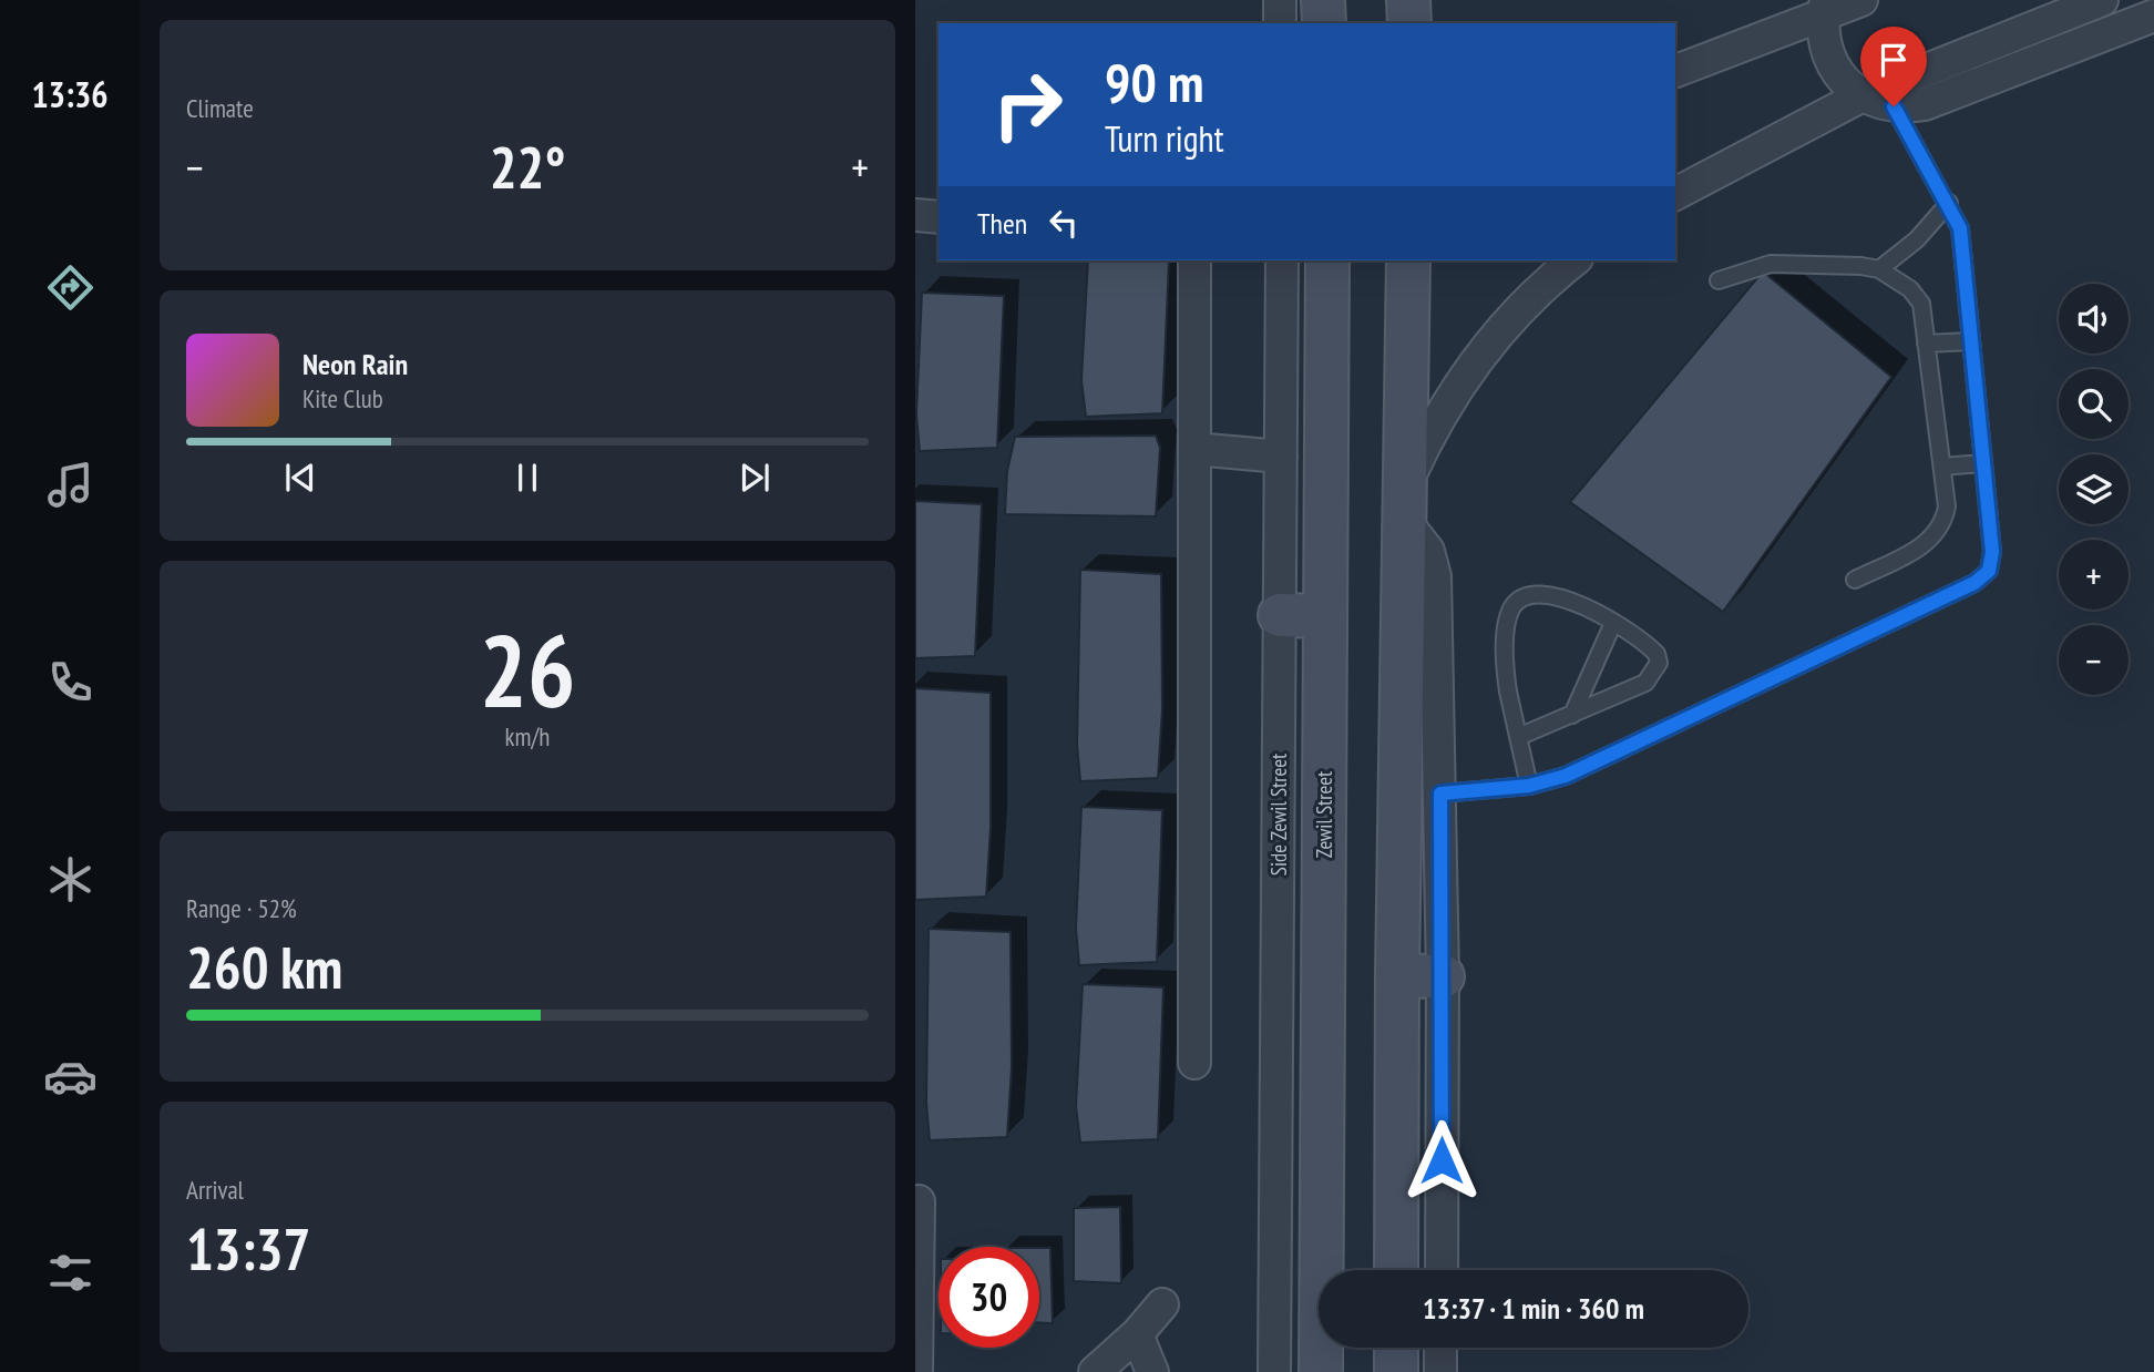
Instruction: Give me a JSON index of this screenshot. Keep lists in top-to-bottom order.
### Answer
{
  "streets": {
    "main road": ["Zewil Street"],
    "street": ["Side Zewil Street"]
  },
  "page": {
    "tabs": "13:36",
    "tile": [
      "Climate",
      ["26", "km/h"],
      ["Range · 52%", "260 km"],
      ["Arrival", "13:37"]
    ],
    "turn": ["90 m", "Turn right"],
    "heat": ["−", "22°", "+"],
    "then": "Then",
    "map_buttons": ["+", "−"],
    "song": ["Neon Rain", "Kite Club"],
    "limit": "30",
    "trip": "13:37 · 1 min · 360 m"
  }
}
